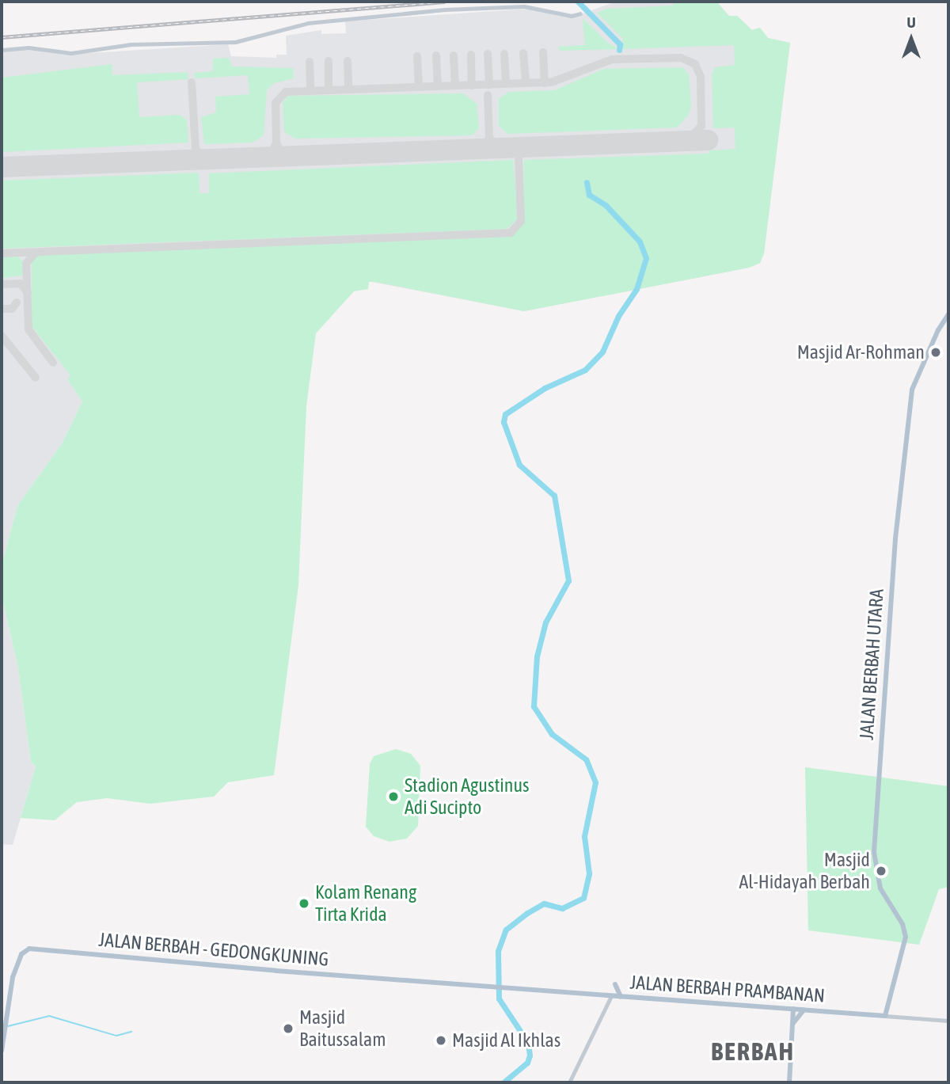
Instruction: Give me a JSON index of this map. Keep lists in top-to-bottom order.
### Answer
{
  "streets": {
    "main road": ["JALAN BERBAH UTARA", "JALAN BERBAH - GEDONGKUNING", "JALAN BERBAH PRAMBANAN"]
  },
  "crossings": [
    ["JALAN BERBAH UTARA", "JALAN BERBAH PRAMBANAN"],
    ["JALAN BERBAH - GEDONGKUNING", "JALAN BERBAH PRAMBANAN"]
  ],
  "districts": ["BERBAH"],
  "places": [
    "Masjid Ar-Rohman",
    "Stadion Agustinus Adi Sucipto",
    "Masjid Al-Hidayah Berbah",
    "Kolam Renang Tirta Krida",
    "Masjid Baitussalam",
    "Masjid Al Ikhlas"
  ],
  "north": "top"
}
